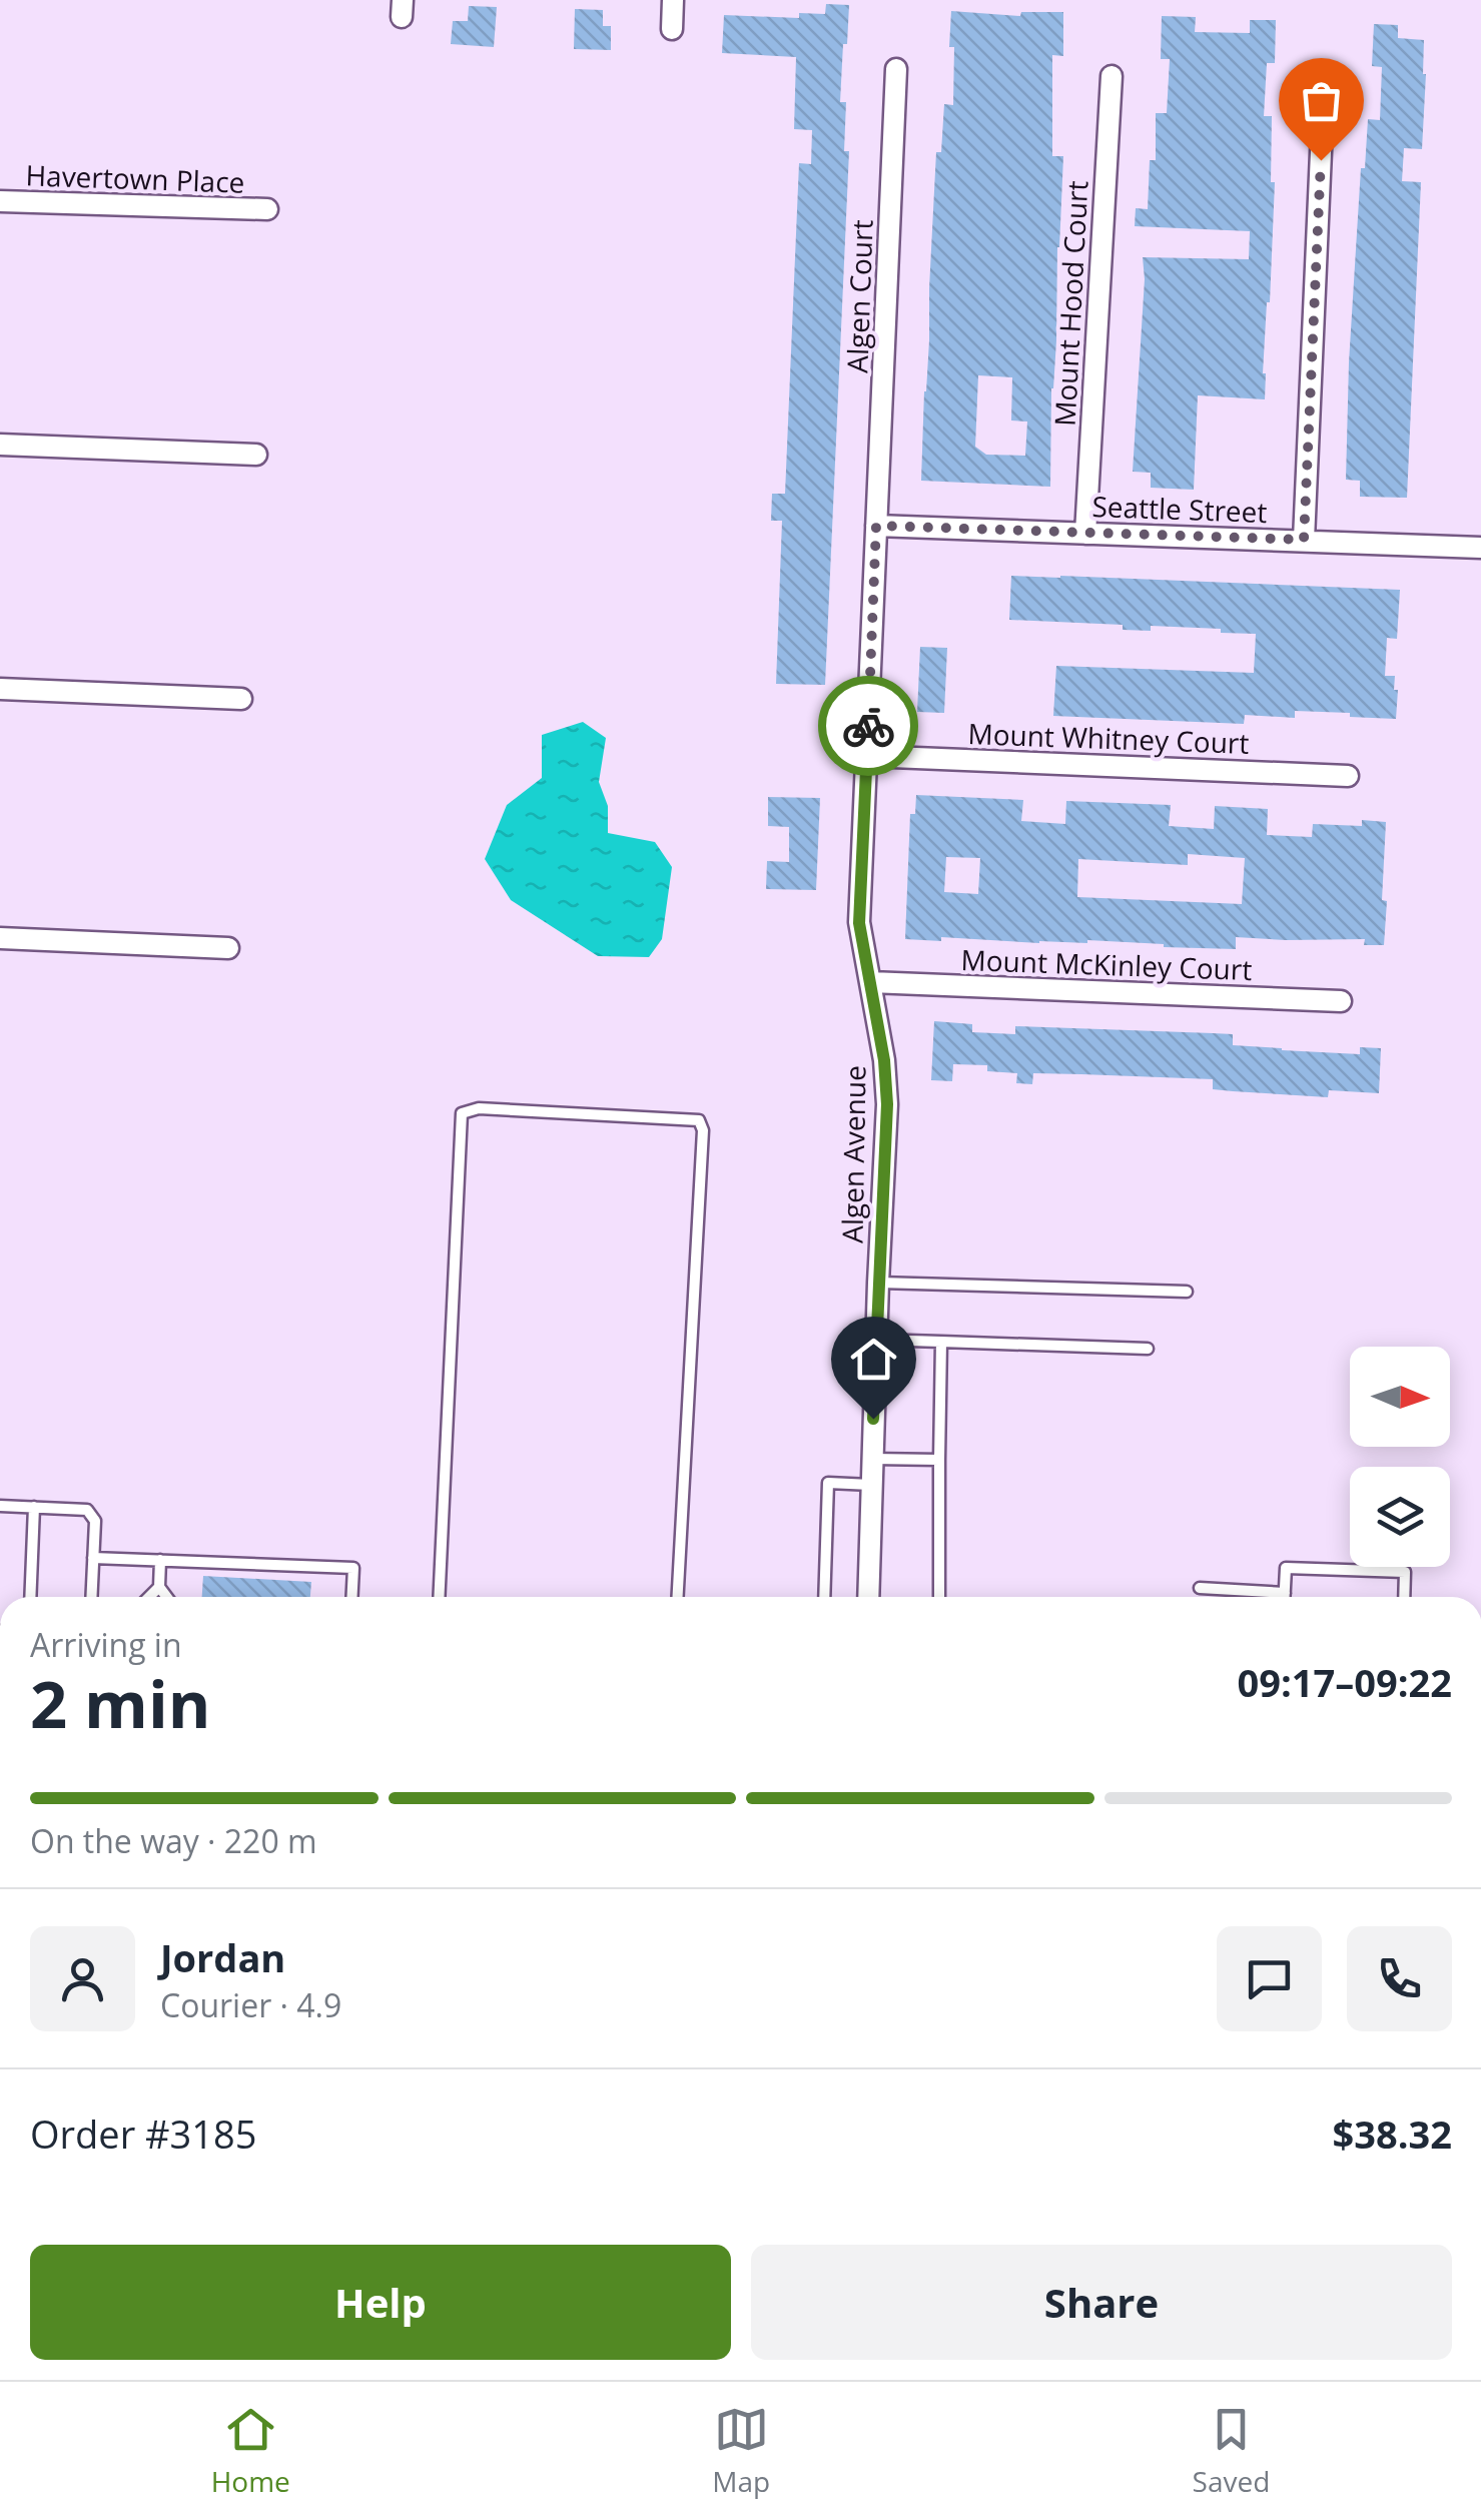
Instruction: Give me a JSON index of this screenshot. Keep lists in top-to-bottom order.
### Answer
{
  "streets": {
    "street": [
      "Havertown Place",
      "Algen Court",
      "Mount Hood Court",
      "Seattle Street",
      "Mount Whitney Court",
      "Mount McKinley Court",
      "Algen Avenue"
    ]
  },
  "crossings": [
    ["Algen Court", "Seattle Street"],
    ["Algen Court", "Algen Avenue"],
    ["Mount Hood Court", "Seattle Street"],
    ["Seattle Street", "Algen Avenue"],
    ["Mount Whitney Court", "Algen Avenue"],
    ["Mount McKinley Court", "Algen Avenue"]
  ],
  "north": "right",
  "page": {
    "heading": ["2 min", "Arriving in", "09:17–09:22"],
    "panel": [
      "Jordan",
      "Courier · 4.9",
      "Order #3185",
      "$38.32"
    ],
    "bar": "On the way · 220 m",
    "buttons": ["Help", "Share"],
    "tabs": ["Home", "Map", "Saved"]
  }
}
